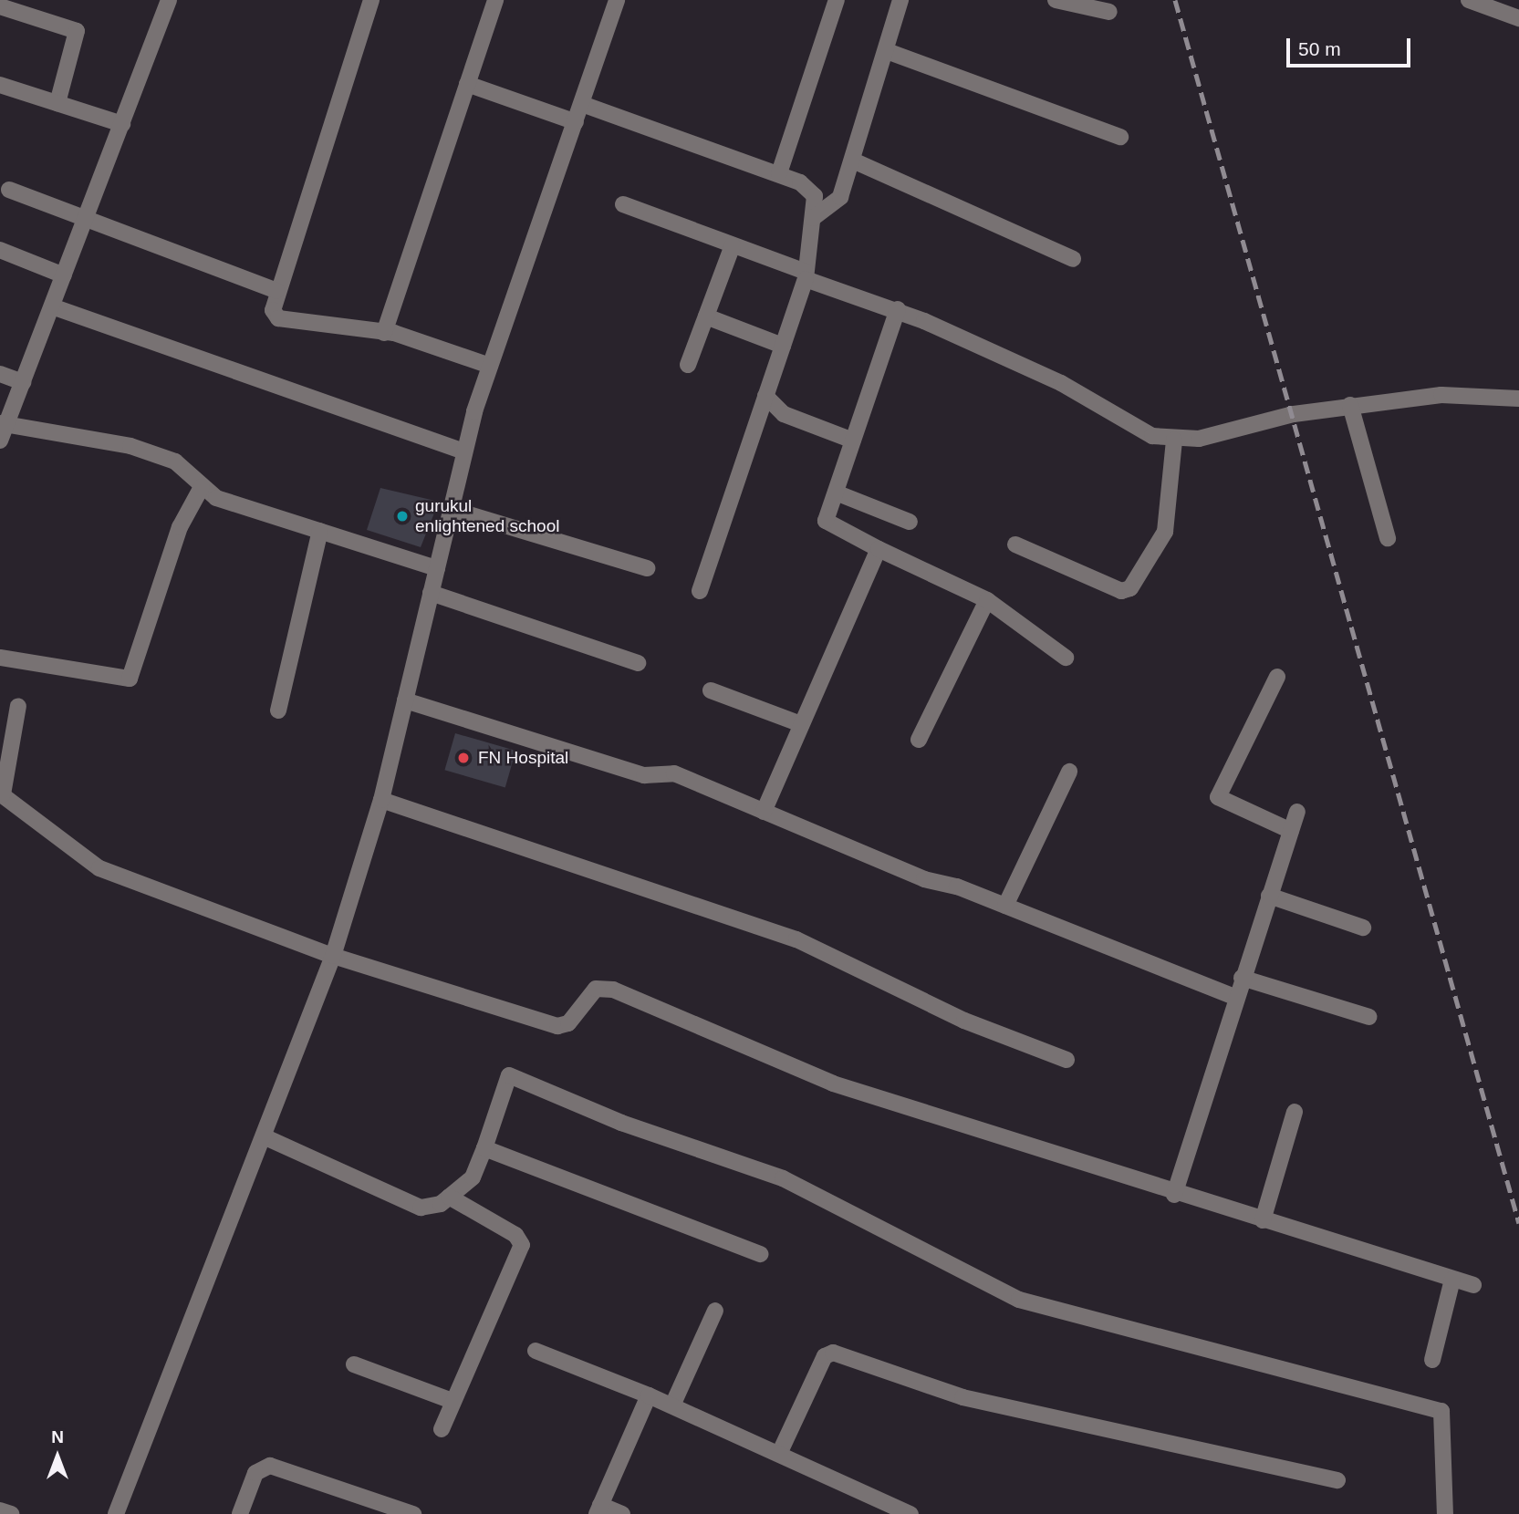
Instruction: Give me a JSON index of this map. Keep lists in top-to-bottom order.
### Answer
{
  "places": ["gurukul enlightened school", "FN Hospital"],
  "scale_bar": "50 m",
  "north": "top"
}
